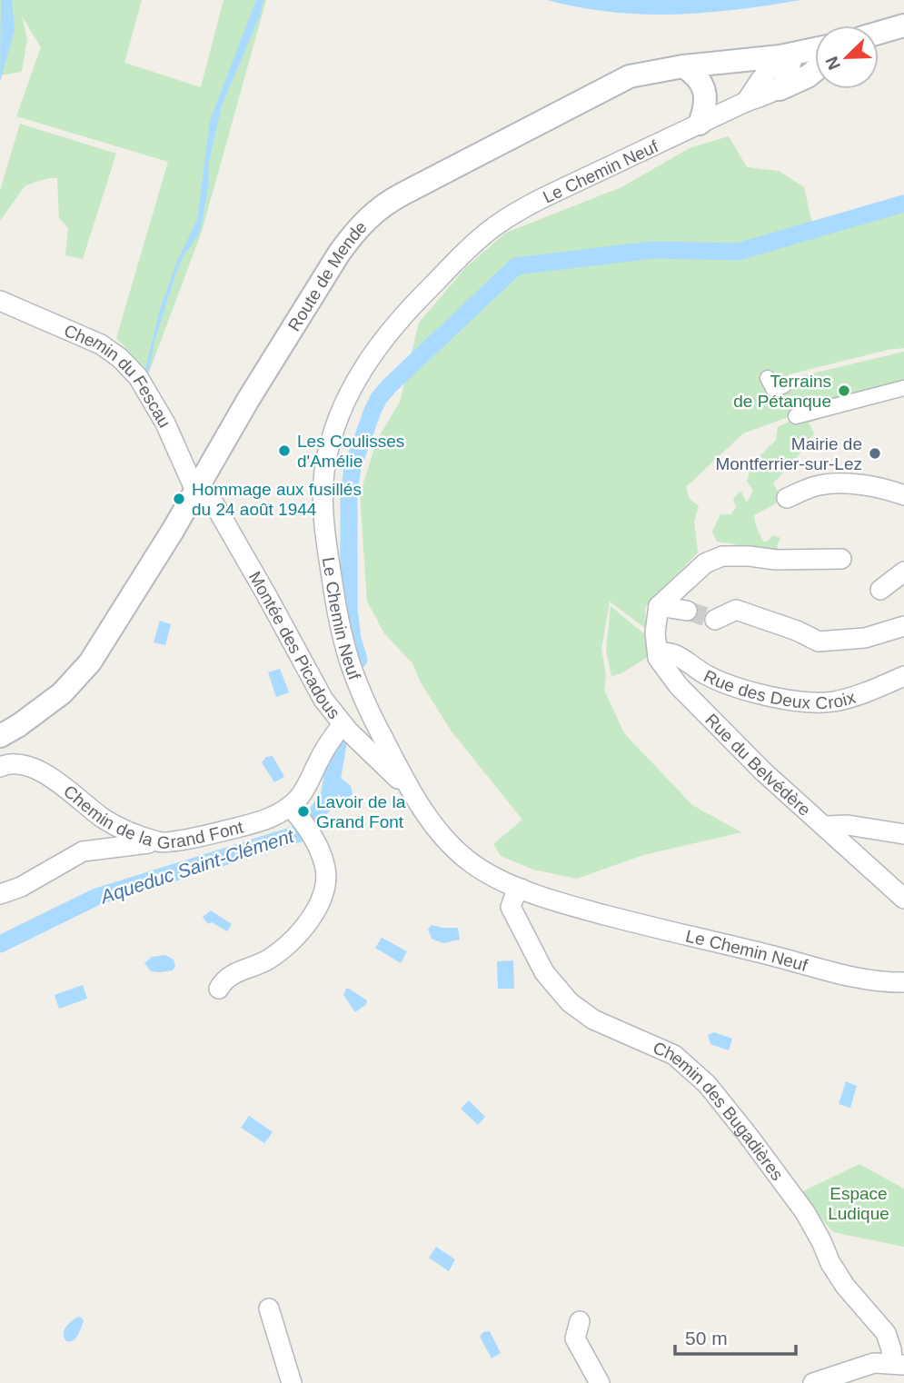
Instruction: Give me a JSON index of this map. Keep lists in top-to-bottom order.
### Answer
{
  "streets": {
    "street": [
      "Le Chemin Neuf",
      "Route de Mende",
      "Chemin du Fescau",
      "Montée des Picadous",
      "Rue des Deux Croix",
      "Rue du Belvédère",
      "Chemin de la Grand Font",
      "Chemin des Bugadières"
    ]
  },
  "crossings": [
    ["Le Chemin Neuf", "Route de Mende"],
    ["Le Chemin Neuf", "Montée des Picadous"],
    ["Le Chemin Neuf", "Chemin des Bugadières"],
    ["Route de Mende", "Chemin du Fescau"],
    ["Route de Mende", "Montée des Picadous"],
    ["Chemin du Fescau", "Montée des Picadous"],
    ["Montée des Picadous", "Chemin de la Grand Font"],
    ["Rue des Deux Croix", "Rue du Belvédère"]
  ],
  "water": ["Aqueduc Saint-Clément"],
  "parks": ["Espace Ludique"],
  "places": [
    "Terrains de Pétanque",
    "Les Coulisses d'Amélie",
    "Mairie de Montferrier-sur-Lez",
    "Hommage aux fusillés du 24 août 1944",
    "Lavoir de la Grand Font"
  ],
  "scale_bar": "50 m",
  "north": "bottom left"
}
